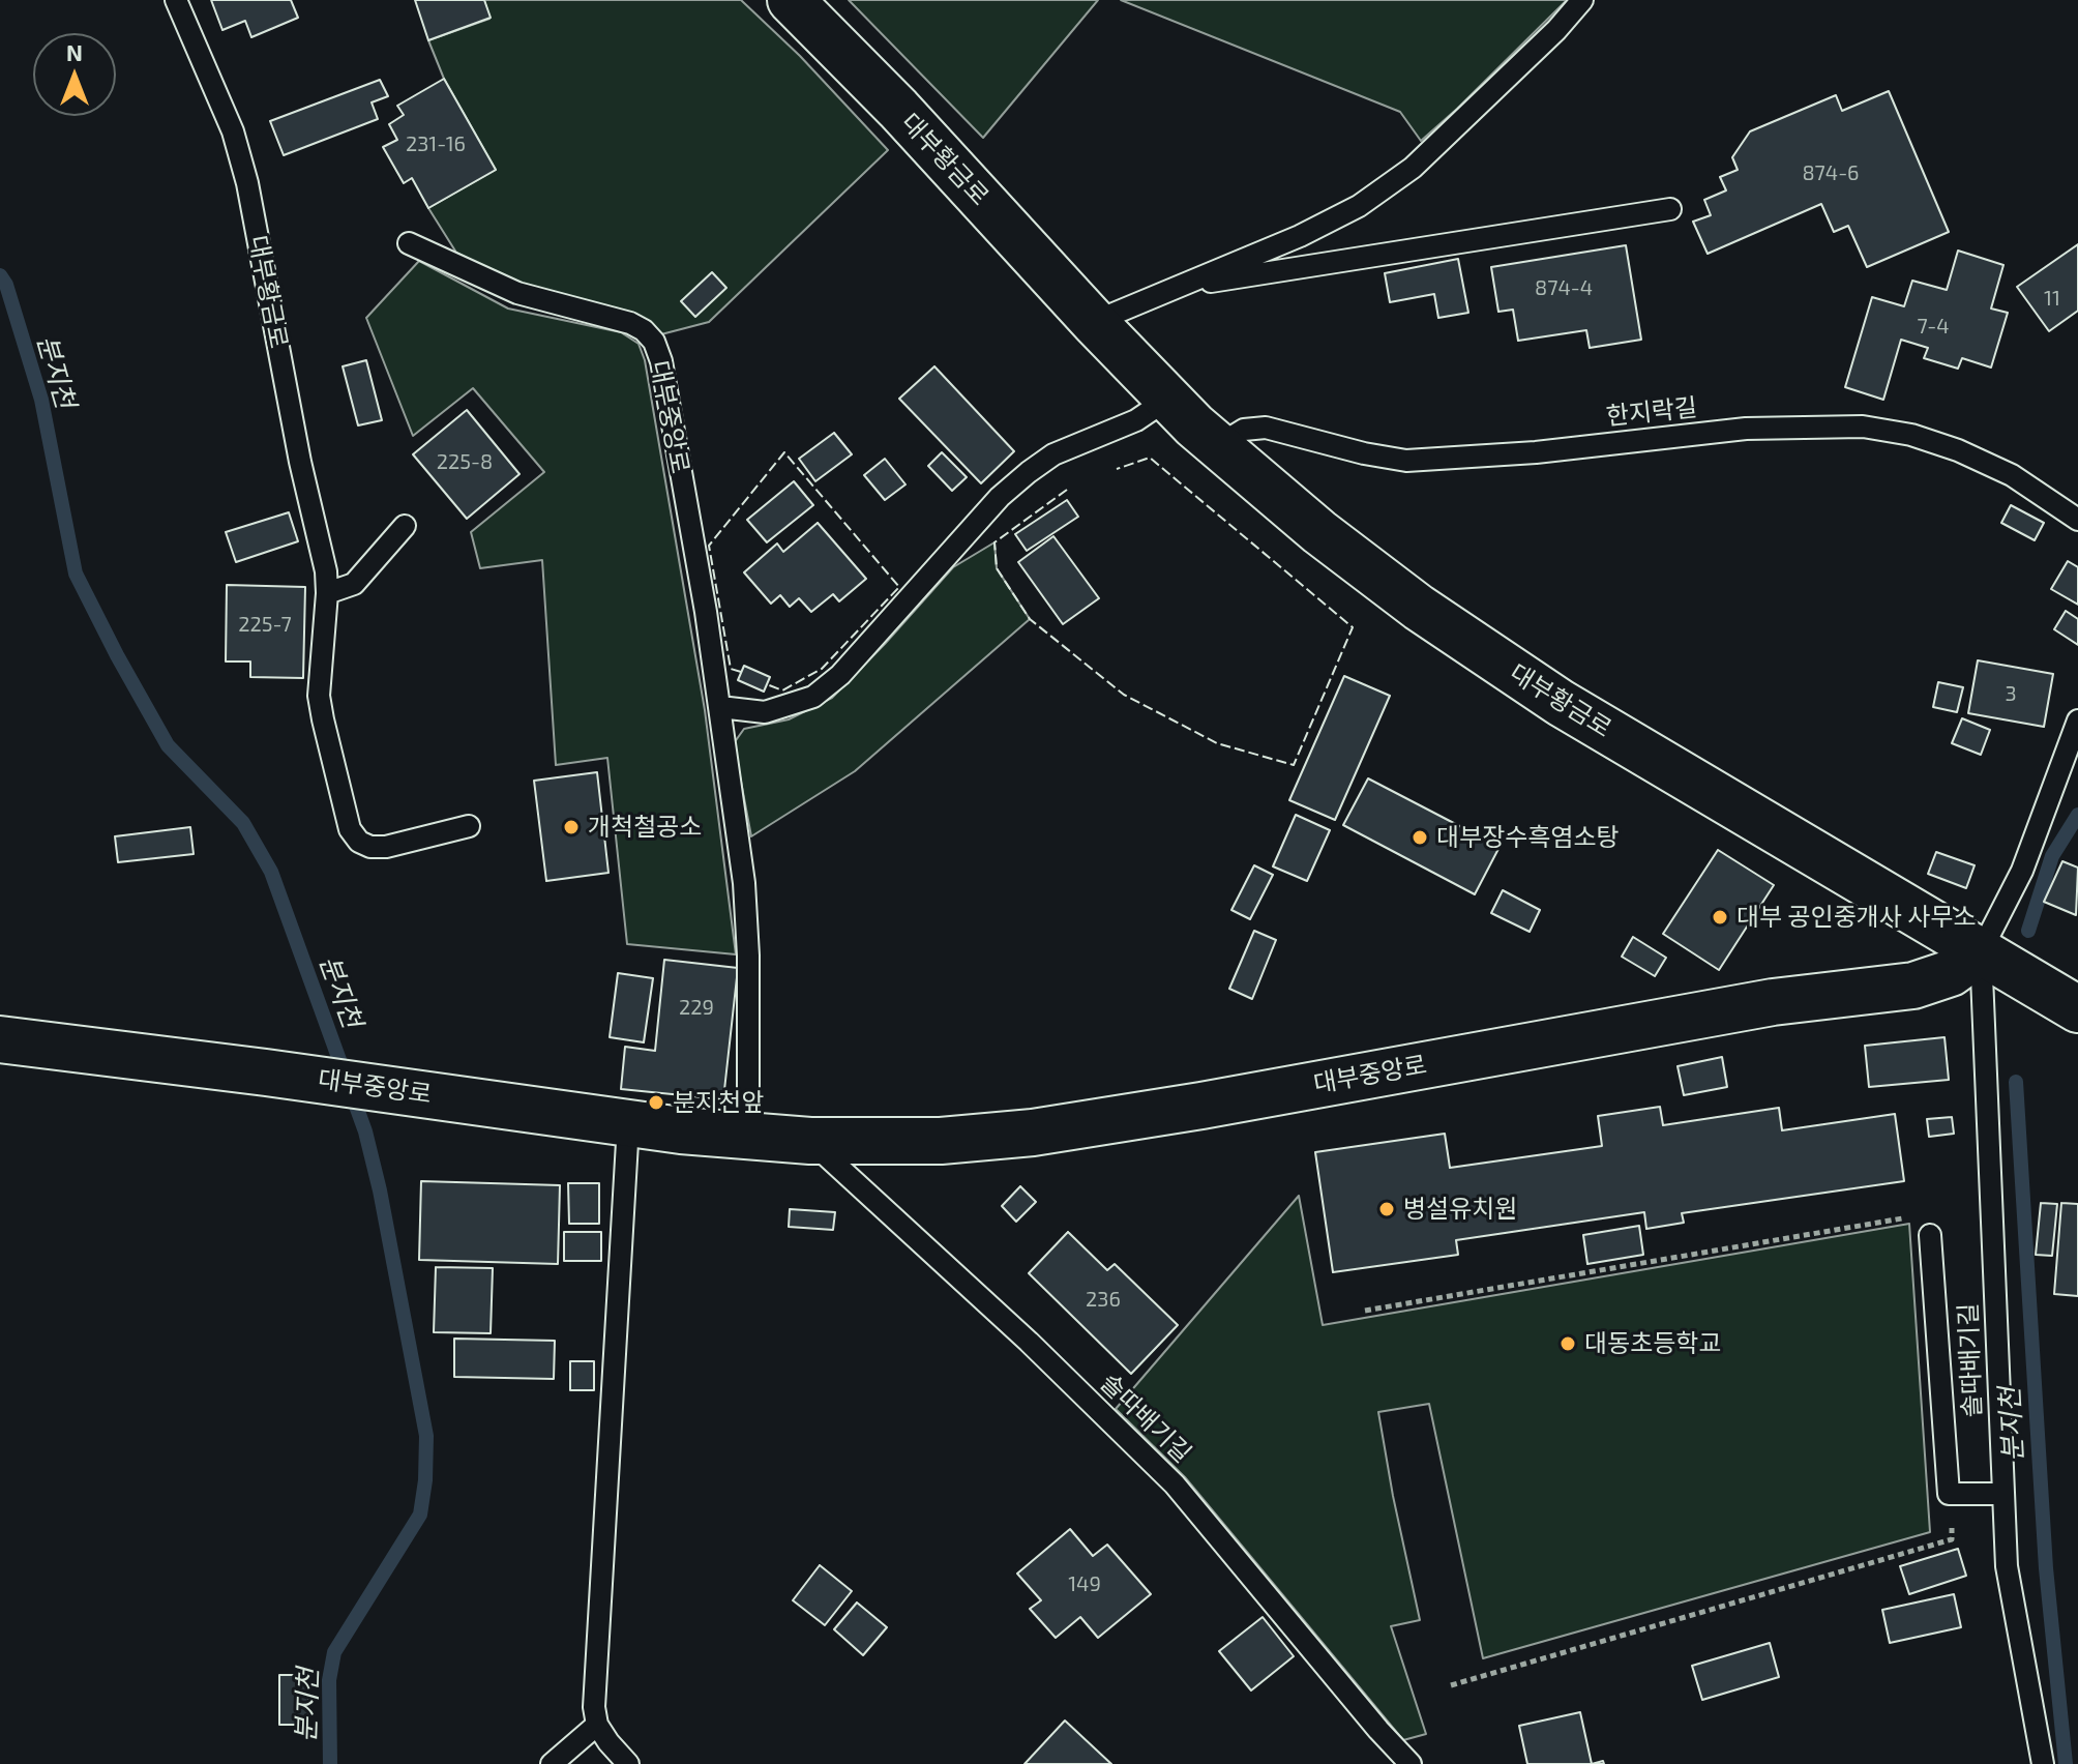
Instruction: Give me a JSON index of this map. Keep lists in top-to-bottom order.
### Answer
{
  "streets": {
    "street": ["대부황금로", "대부중앙로"],
    "lane": ["한지락길", "솔따배기길"]
  },
  "crossings": [
    ["대부황금로", "한지락길"],
    ["대부황금로", "대부중앙로"],
    ["대부황금로", "솔따배기길"],
    ["대부중앙로", "솔따배기길"]
  ],
  "water": ["분지천"],
  "places": [
    "개척철공소",
    "대부장수흑염소탕",
    "대부 공인중개사 사무소",
    "분지천앞",
    "병설유치원",
    "대동초등학교"
  ],
  "house_numbers": [
    "231-16",
    "874-6",
    "874-4",
    "11",
    "7-4",
    "225-8",
    "225-7",
    "3",
    "229",
    "236",
    "149"
  ],
  "north": "top"
}
